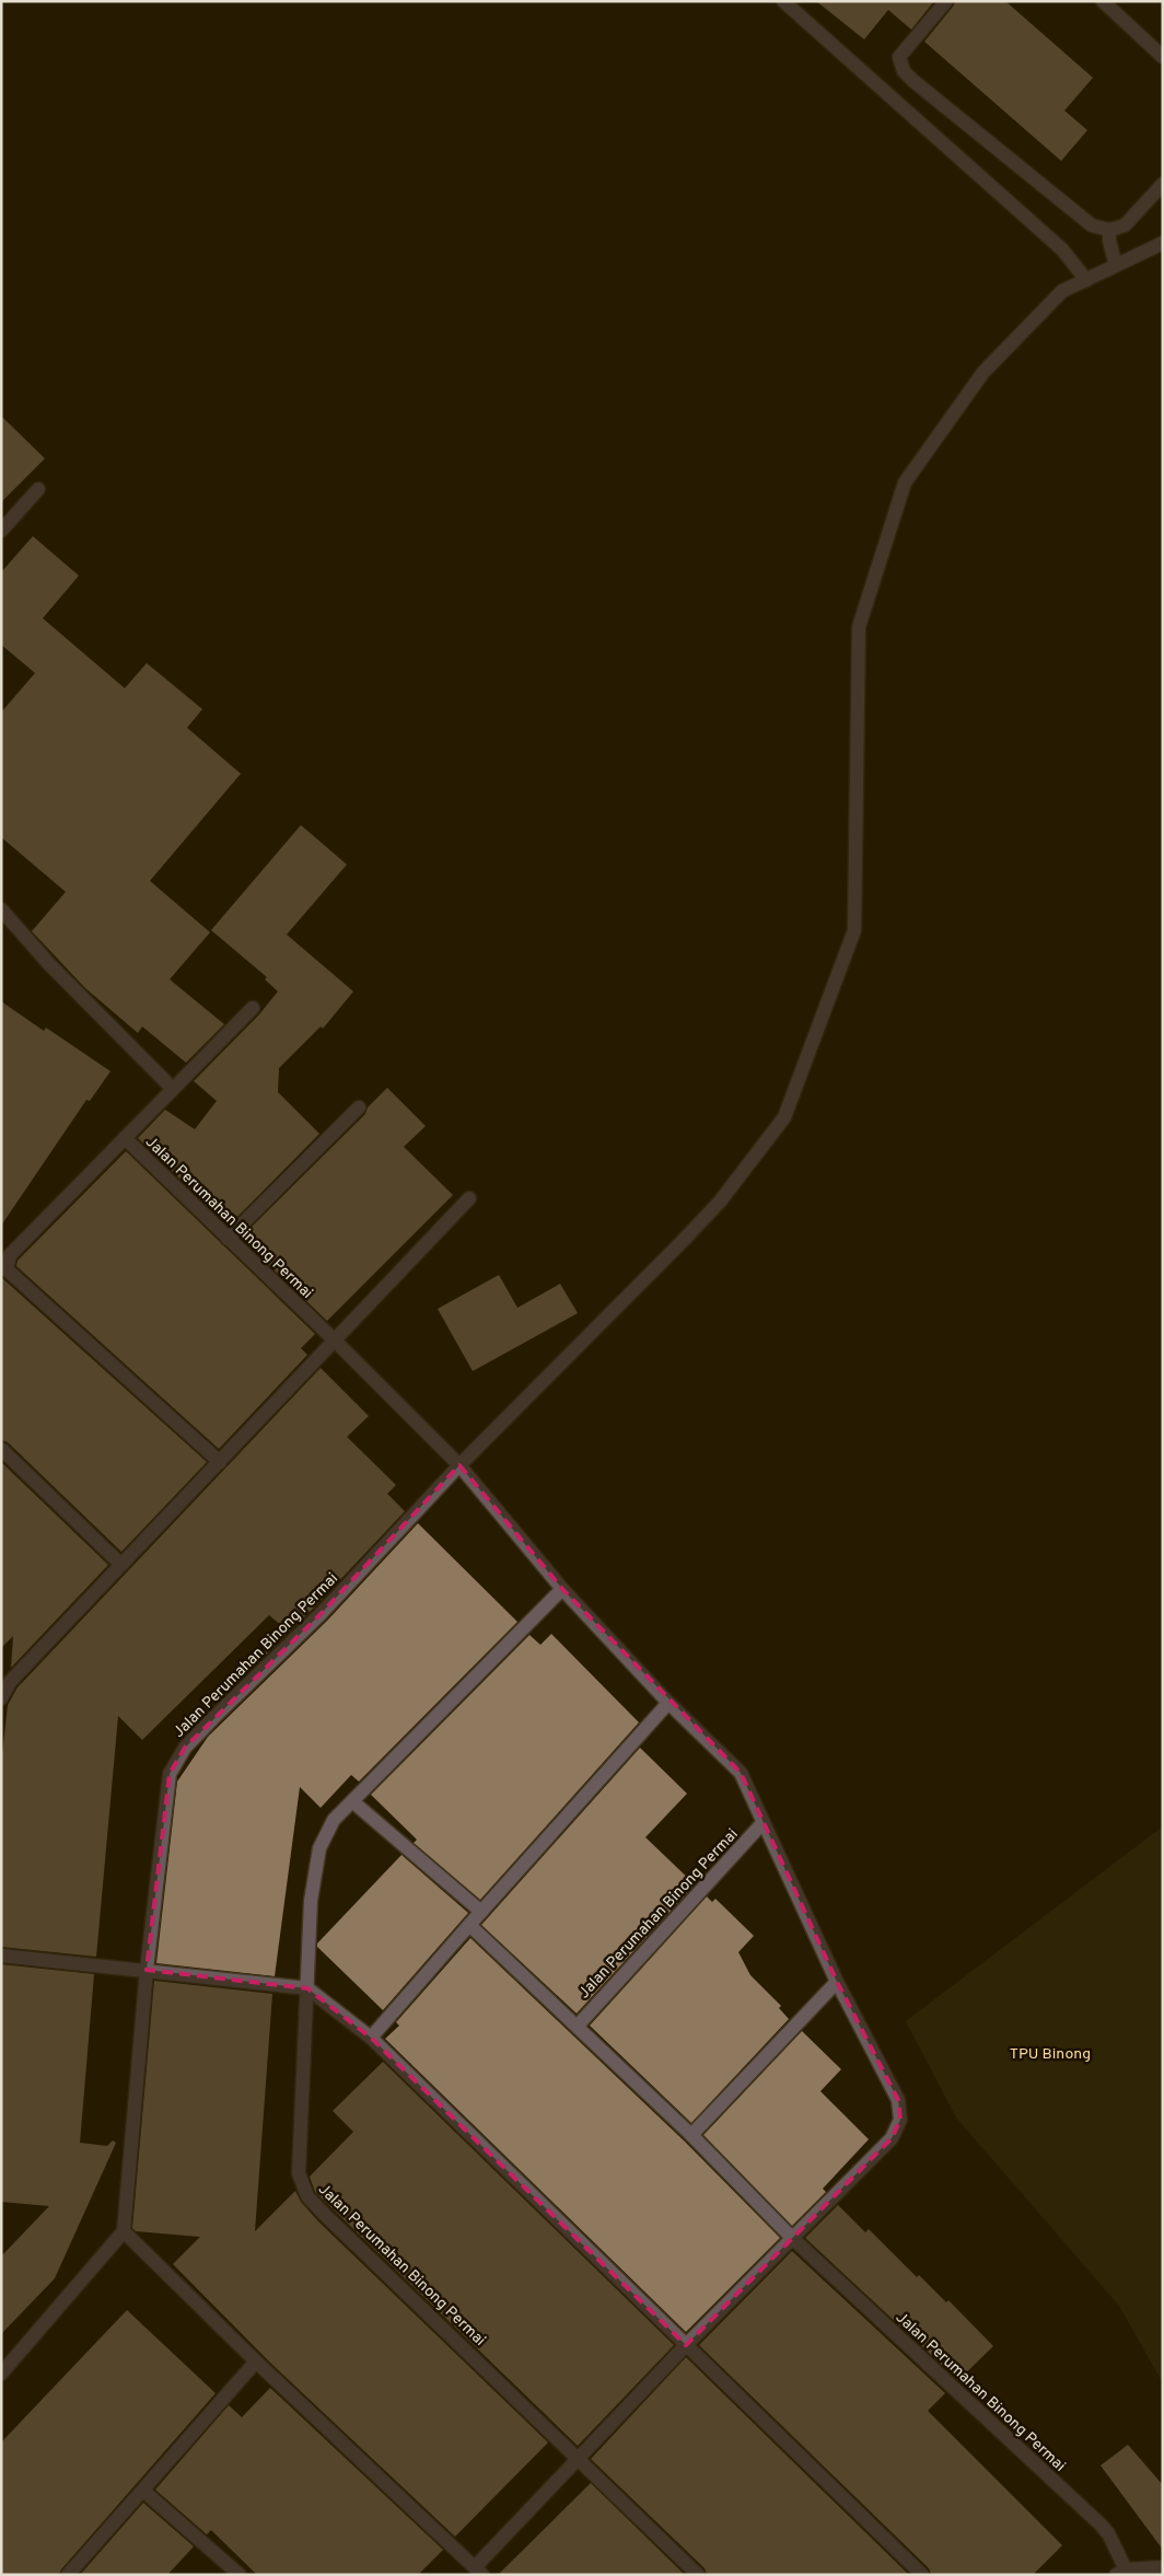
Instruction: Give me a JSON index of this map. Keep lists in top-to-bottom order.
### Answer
{
  "streets": {
    "street": ["Jalan Perumahan Binong Permai"]
  },
  "parks": ["TPU Binong"]
}
